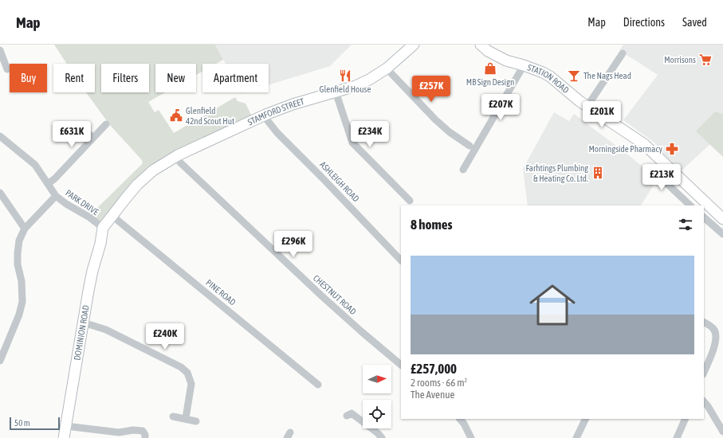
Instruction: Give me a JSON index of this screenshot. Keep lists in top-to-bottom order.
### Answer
{
  "streets": {
    "street": [
      "STATION ROAD",
      "STAMFORD STREET",
      "ASHLEIGH ROAD",
      "PARK DRIVE",
      "PINE ROAD",
      "CHESTNUT ROAD",
      "DOMINION ROAD"
    ]
  },
  "crossings": [
    ["STAMFORD STREET", "ASHLEIGH ROAD"],
    ["STAMFORD STREET", "PARK DRIVE"],
    ["STAMFORD STREET", "PINE ROAD"],
    ["STAMFORD STREET", "CHESTNUT ROAD"],
    ["STAMFORD STREET", "DOMINION ROAD"],
    ["PARK DRIVE", "DOMINION ROAD"]
  ],
  "places": {
    "supermarket": ["Morrisons"],
    "shop": ["MB Sign Design"],
    "restaurant": ["Glenfield House"],
    "bar": ["The Nags Head"],
    "public building": ["Glenfield 42nd Scout Hut"],
    "pharmacy": ["Morningside Pharmacy"],
    "building": ["Farhtings Plumbing & Heating Co. Ltd."]
  },
  "scale_bar": "50 m",
  "north": "right",
  "page": {
    "header": "Map",
    "nav": ["Map", "Directions", "Saved"],
    "chip": [
      "Buy",
      "Rent",
      "Filters",
      "New",
      "Apartment"
    ],
    "price": [
      "£257K",
      "£207K",
      "£201K",
      "£631K",
      "£234K",
      "£213K",
      "£296K",
      "£240K"
    ],
    "heading": "8 homes",
    "list": [
      {
        "name": "£257,000",
        "note": "2 rooms · 66 m² · The Avenue"
      }
    ],
    "scale": "50 m"
  }
}
